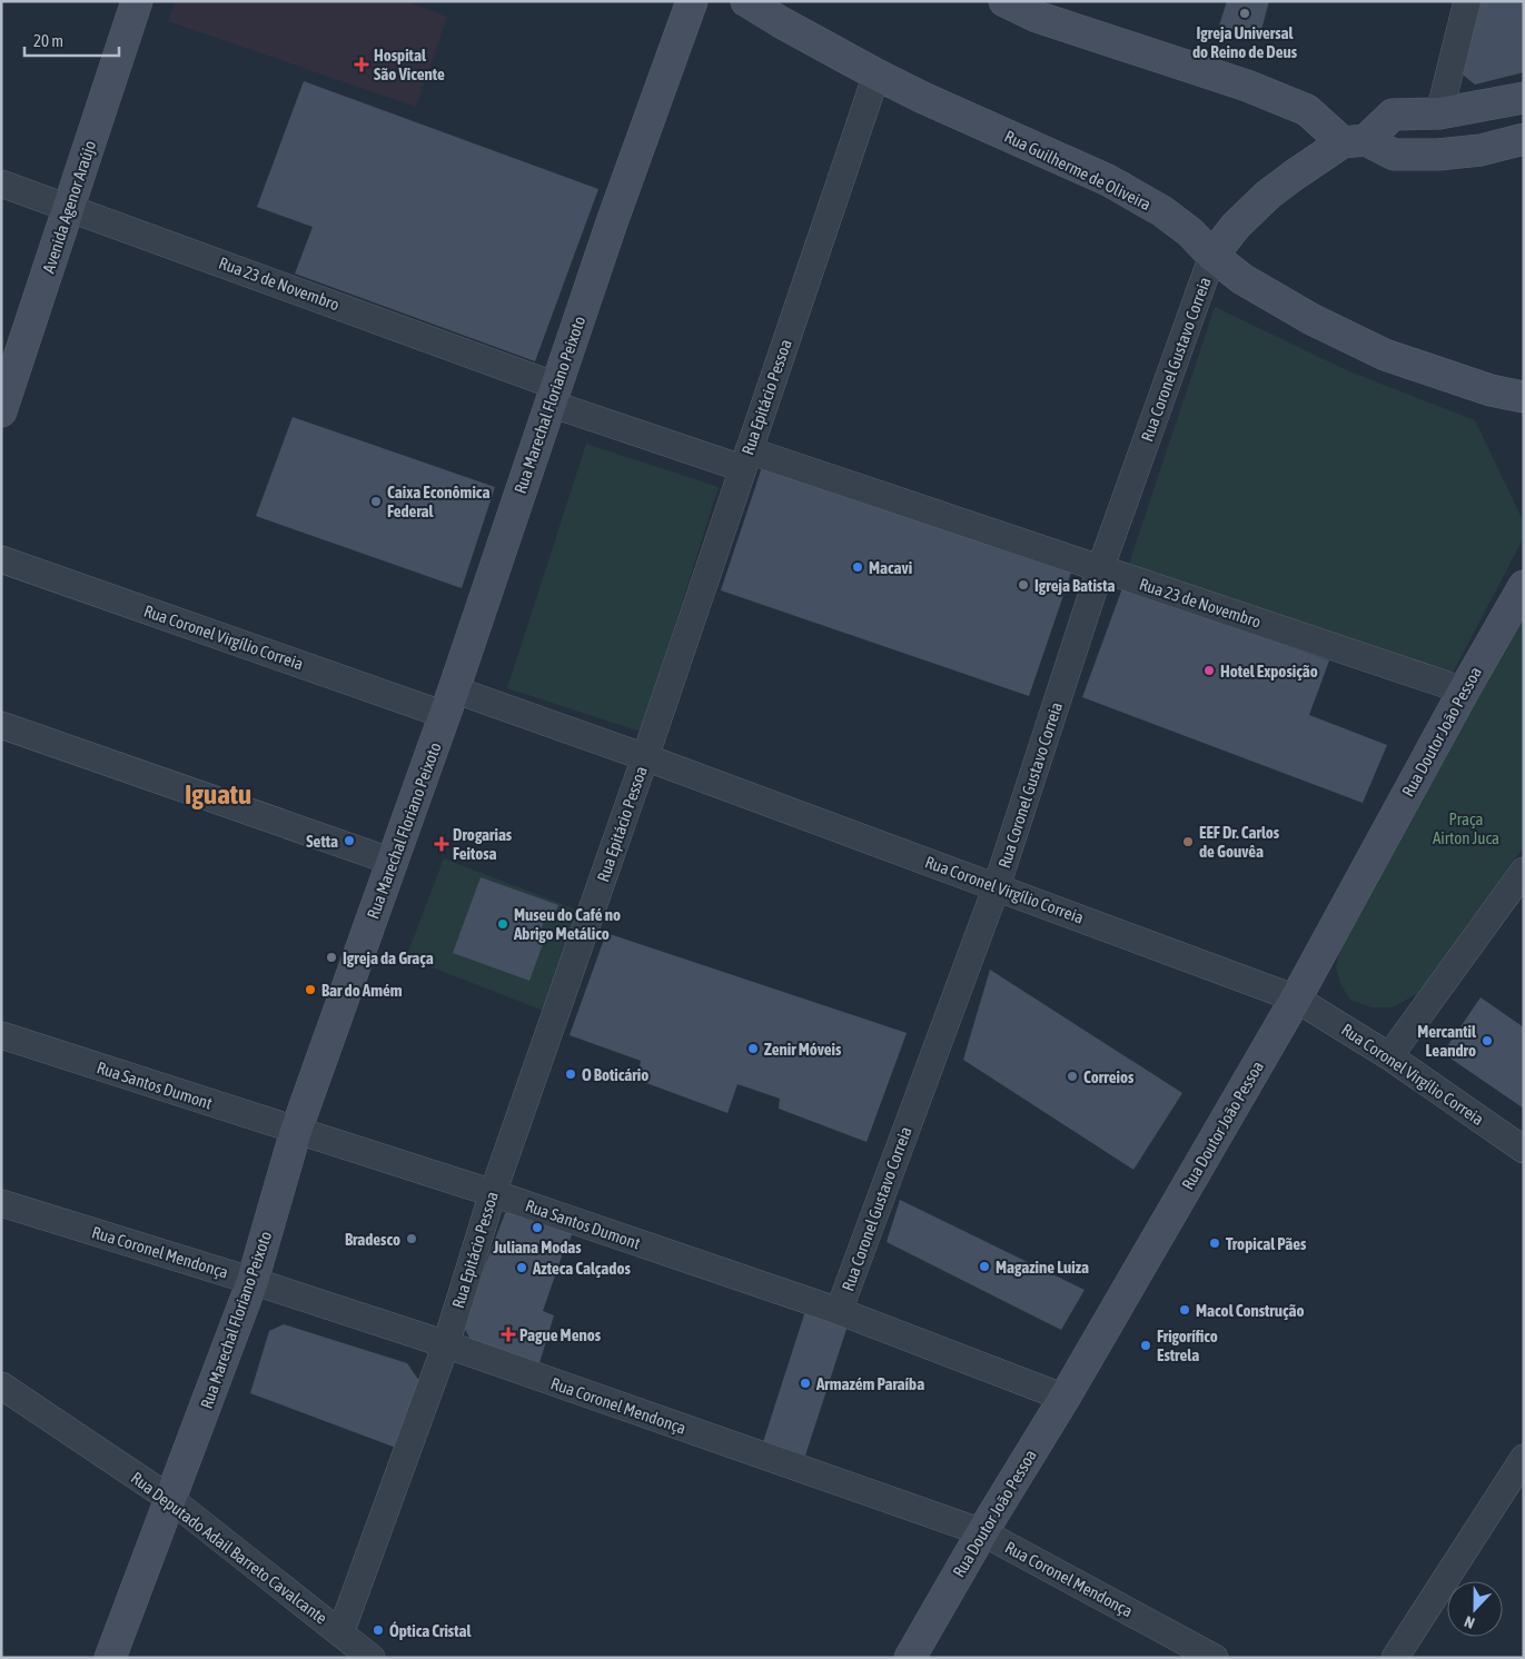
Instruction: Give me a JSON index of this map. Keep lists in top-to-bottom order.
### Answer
{
  "streets": {
    "main road": [
      "Rua Guilherme de Oliveira",
      "Avenida Agenor Araújo",
      "Rua Marechal Floriano Peixoto",
      "Rua Doutor João Pessoa"
    ],
    "street": [
      "Rua 23 de Novembro",
      "Rua Coronel Gustavo Correia",
      "Rua Epitácio Pessoa",
      "Rua Coronel Virgílio Correia",
      "Rua Santos Dumont",
      "Rua Coronel Mendonça",
      "Rua Deputado Adail Barreto Cavalcante"
    ]
  },
  "crossings": [
    ["Rua Guilherme de Oliveira", "Rua Coronel Gustavo Correia"],
    ["Rua Guilherme de Oliveira", "Rua Epitácio Pessoa"],
    ["Avenida Agenor Araújo", "Rua 23 de Novembro"],
    ["Rua 23 de Novembro", "Rua Coronel Gustavo Correia"],
    ["Rua 23 de Novembro", "Rua Epitácio Pessoa"],
    ["Rua 23 de Novembro", "Rua Marechal Floriano Peixoto"],
    ["Rua 23 de Novembro", "Rua Doutor João Pessoa"],
    ["Rua Coronel Gustavo Correia", "Rua Coronel Virgílio Correia"],
    ["Rua Coronel Gustavo Correia", "Rua Santos Dumont"],
    ["Rua Epitácio Pessoa", "Rua Coronel Virgílio Correia"],
    ["Rua Epitácio Pessoa", "Rua Santos Dumont"],
    ["Rua Epitácio Pessoa", "Rua Coronel Mendonça"],
    ["Rua Epitácio Pessoa", "Rua Deputado Adail Barreto Cavalcante"],
    ["Rua Marechal Floriano Peixoto", "Rua Coronel Virgílio Correia"],
    ["Rua Marechal Floriano Peixoto", "Rua Santos Dumont"],
    ["Rua Marechal Floriano Peixoto", "Rua Coronel Mendonça"],
    ["Rua Marechal Floriano Peixoto", "Rua Deputado Adail Barreto Cavalcante"],
    ["Rua Coronel Virgílio Correia", "Rua Doutor João Pessoa"],
    ["Rua Doutor João Pessoa", "Rua Santos Dumont"],
    ["Rua Doutor João Pessoa", "Rua Coronel Mendonça"]
  ],
  "districts": ["Iguatu"],
  "parks": ["Praça Airton Juca"],
  "places": {
    "other": [
      "Igreja Universal do Reino de Deus",
      "Caixa Econômica Federal",
      "Macavi",
      "Igreja Batista",
      "Hotel Exposição",
      "Setta",
      "EEF Dr. Carlos de Gouvêa",
      "Museu do Café no Abrigo Metálico",
      "Igreja da Graça",
      "Bar do Amém",
      "Mercantil Leandro",
      "Zenir Móveis",
      "O Boticário",
      "Correios",
      "Juliana Modas",
      "Bradesco",
      "Tropical Pães",
      "Magazine Luiza",
      "Azteca Calçados",
      "Macol Construção",
      "Frigorífico Estrela",
      "Armazém Paraíba",
      "Óptica Cristal"
    ],
    "health": ["Hospital São Vicente", "Drogarias Feitosa", "Pague Menos"]
  },
  "scale_bar": "20 m",
  "north": "bottom"
}
